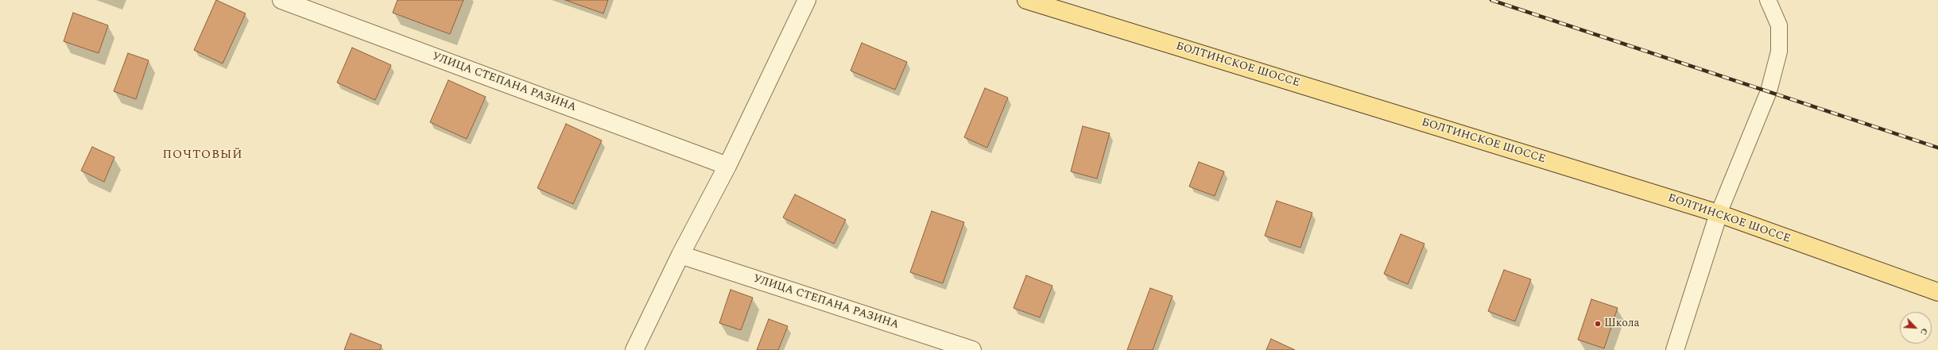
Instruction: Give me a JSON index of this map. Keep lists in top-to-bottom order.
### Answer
{
  "streets": {
    "main road": ["БОЛТИНСКОЕ ШОССЕ"],
    "street": ["УЛИЦА СТЕПАНА РАЗИНА"]
  },
  "districts": ["ПОЧТОВЫЙ"],
  "places": ["Школа"],
  "north": "bottom right"
}
